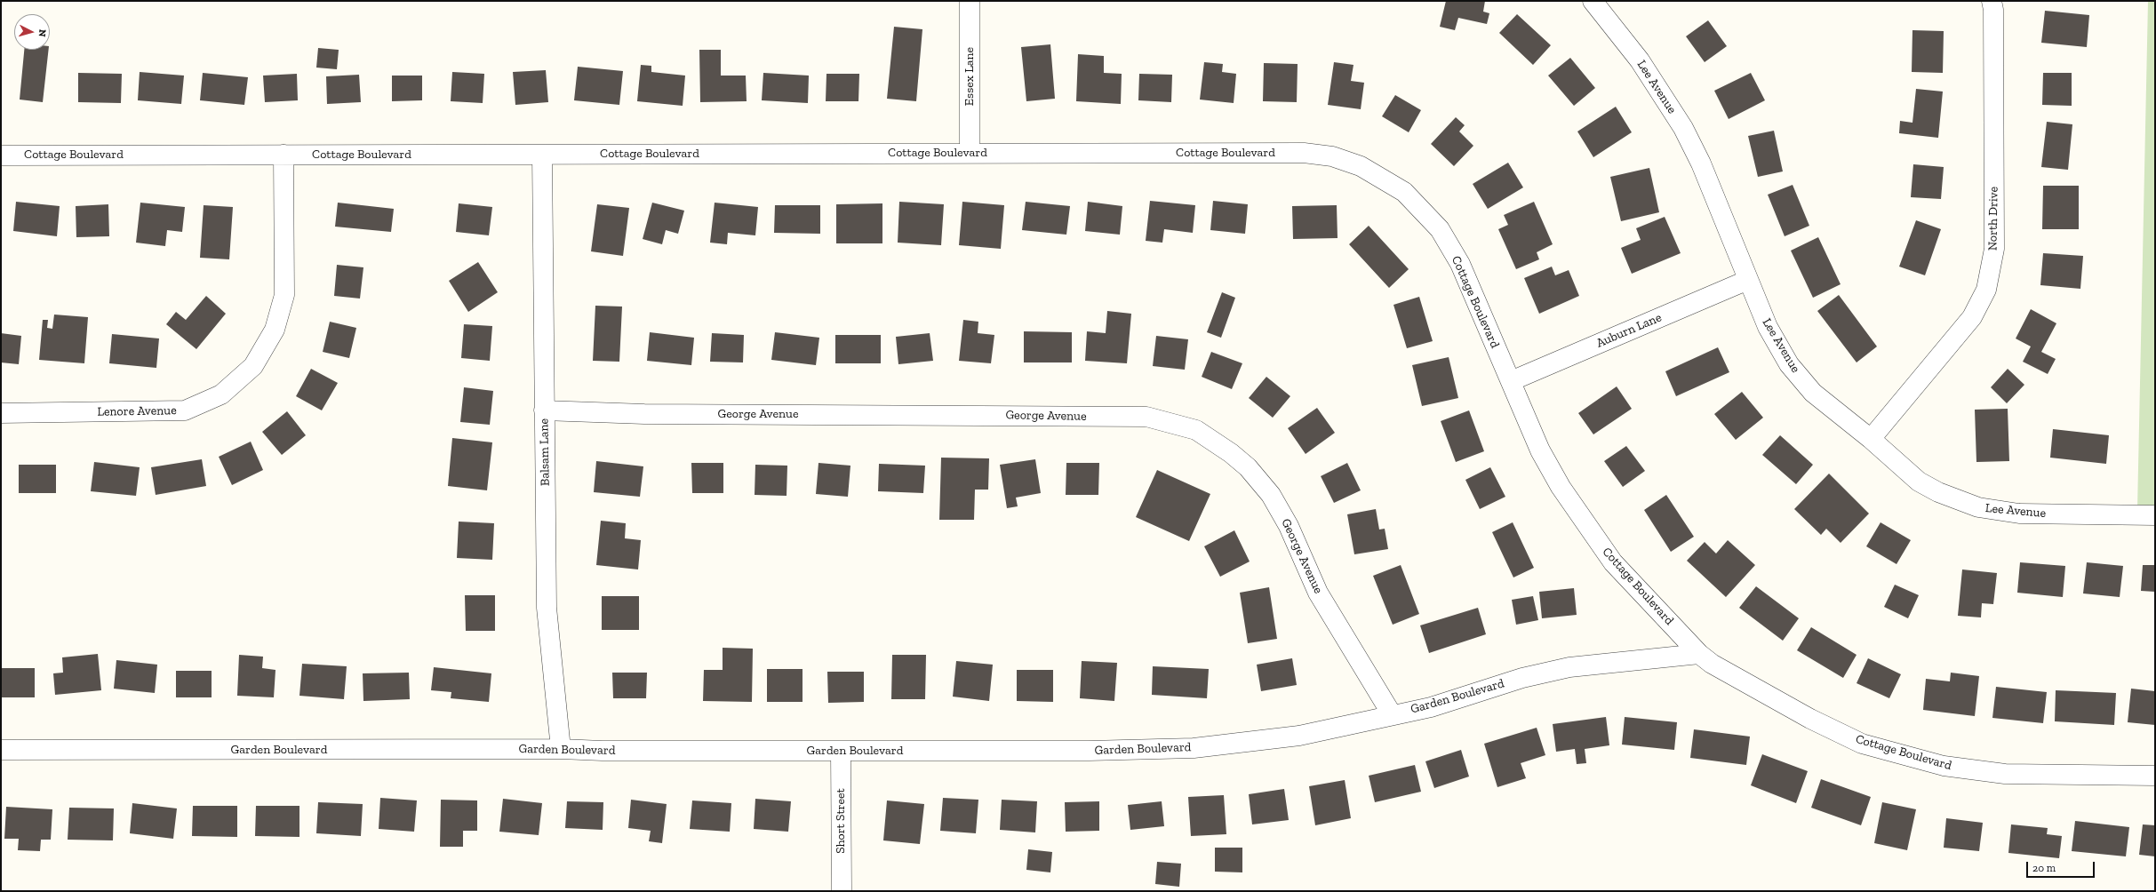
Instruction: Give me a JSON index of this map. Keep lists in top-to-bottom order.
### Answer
{
  "streets": {
    "street": [
      "Essex Lane",
      "Lee Avenue",
      "Cottage Boulevard",
      "North Drive",
      "Auburn Lane",
      "Lenore Avenue",
      "George Avenue",
      "Balsam Lane",
      "Garden Boulevard",
      "Short Street"
    ]
  },
  "crossings": [
    ["Essex Lane", "Cottage Boulevard"],
    ["Lee Avenue", "North Drive"],
    ["Lee Avenue", "Auburn Lane"],
    ["Cottage Boulevard", "Auburn Lane"],
    ["Cottage Boulevard", "Lenore Avenue"],
    ["Cottage Boulevard", "Balsam Lane"],
    ["Cottage Boulevard", "Garden Boulevard"],
    ["George Avenue", "Balsam Lane"],
    ["George Avenue", "Garden Boulevard"],
    ["Balsam Lane", "Garden Boulevard"],
    ["Garden Boulevard", "Short Street"]
  ],
  "scale_bar": "20 m",
  "north": "right"
}
